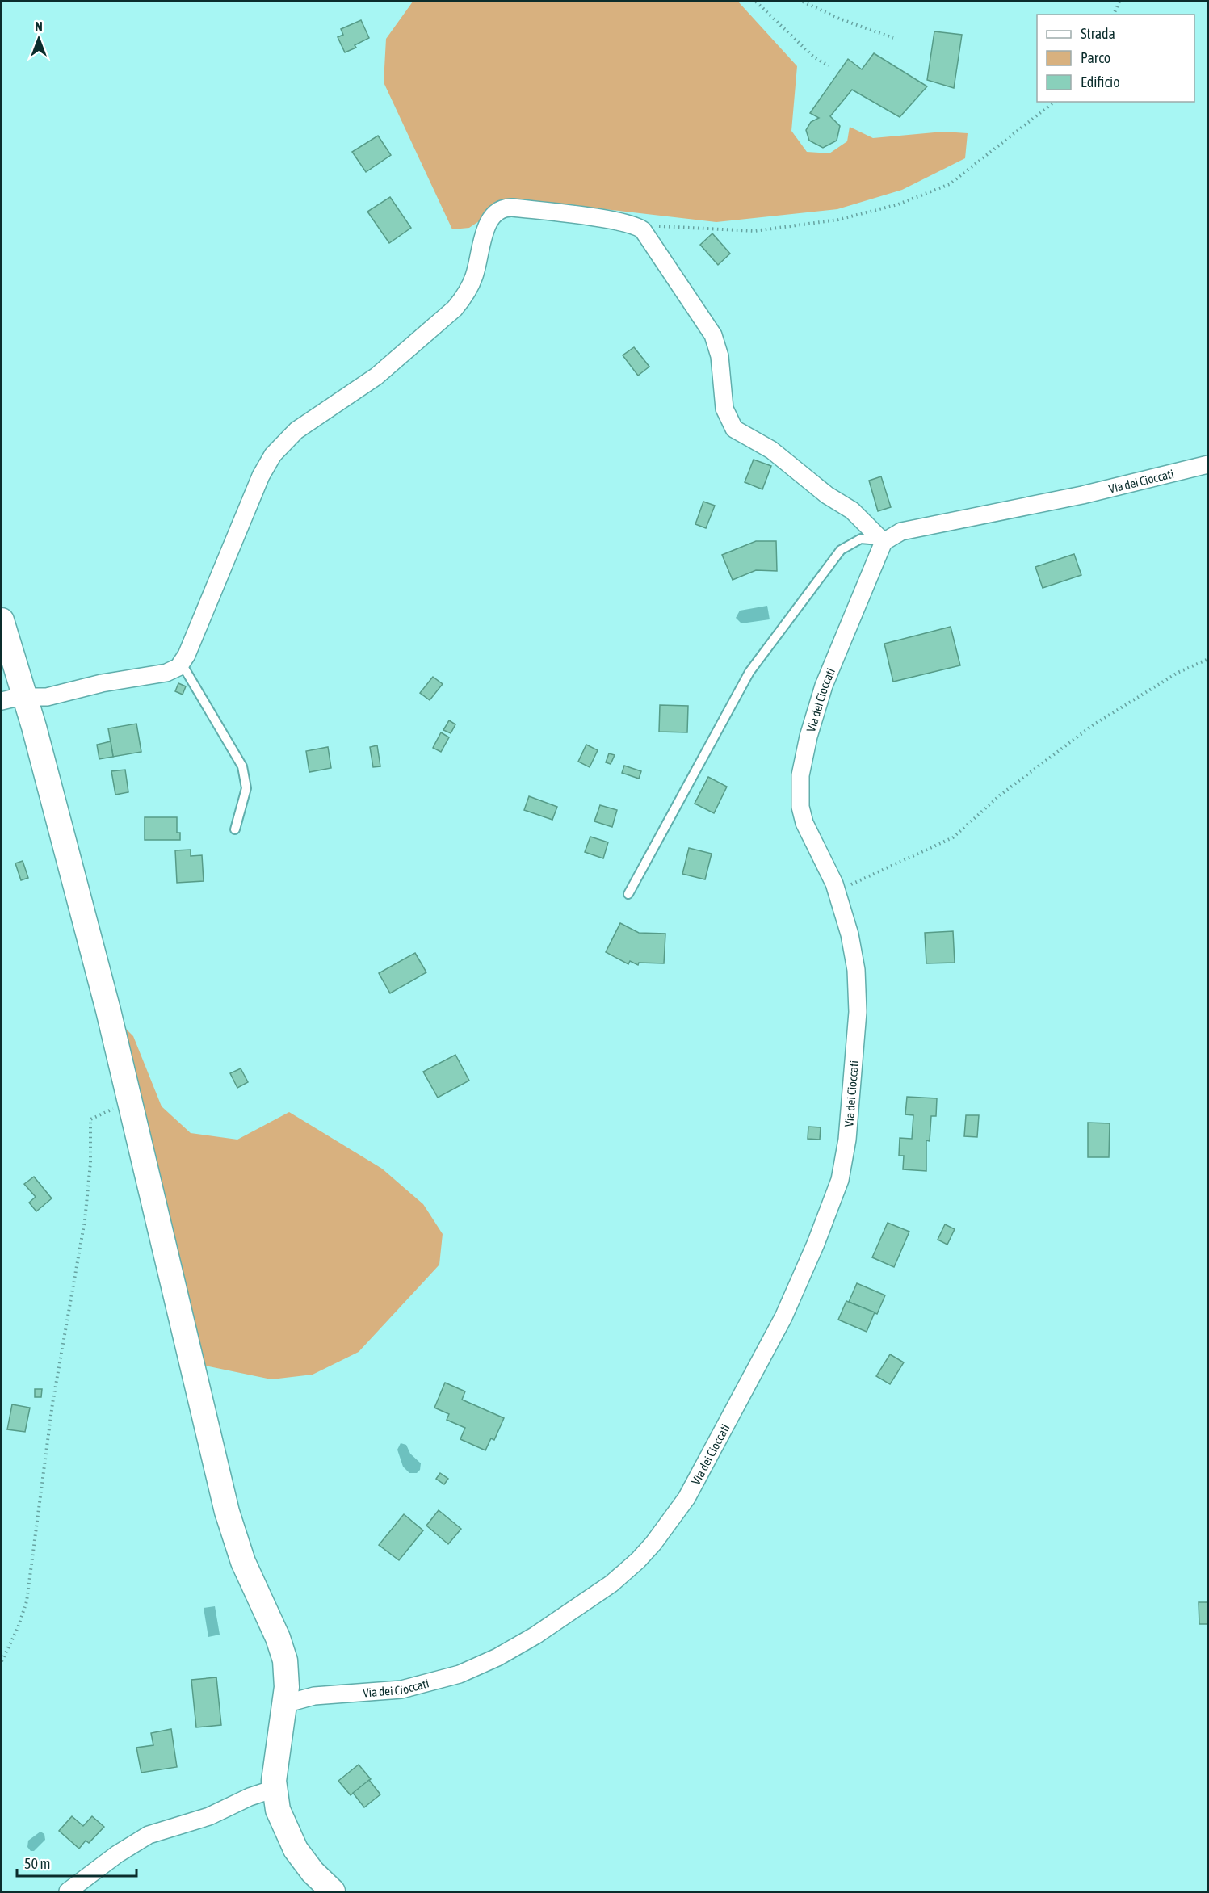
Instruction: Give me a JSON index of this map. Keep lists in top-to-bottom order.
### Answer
{
  "streets": {
    "street": ["Via dei Cioccati"]
  },
  "legend": ["Strada", "Parco", "Edificio"],
  "scale_bar": "50 m",
  "north": "top"
}
